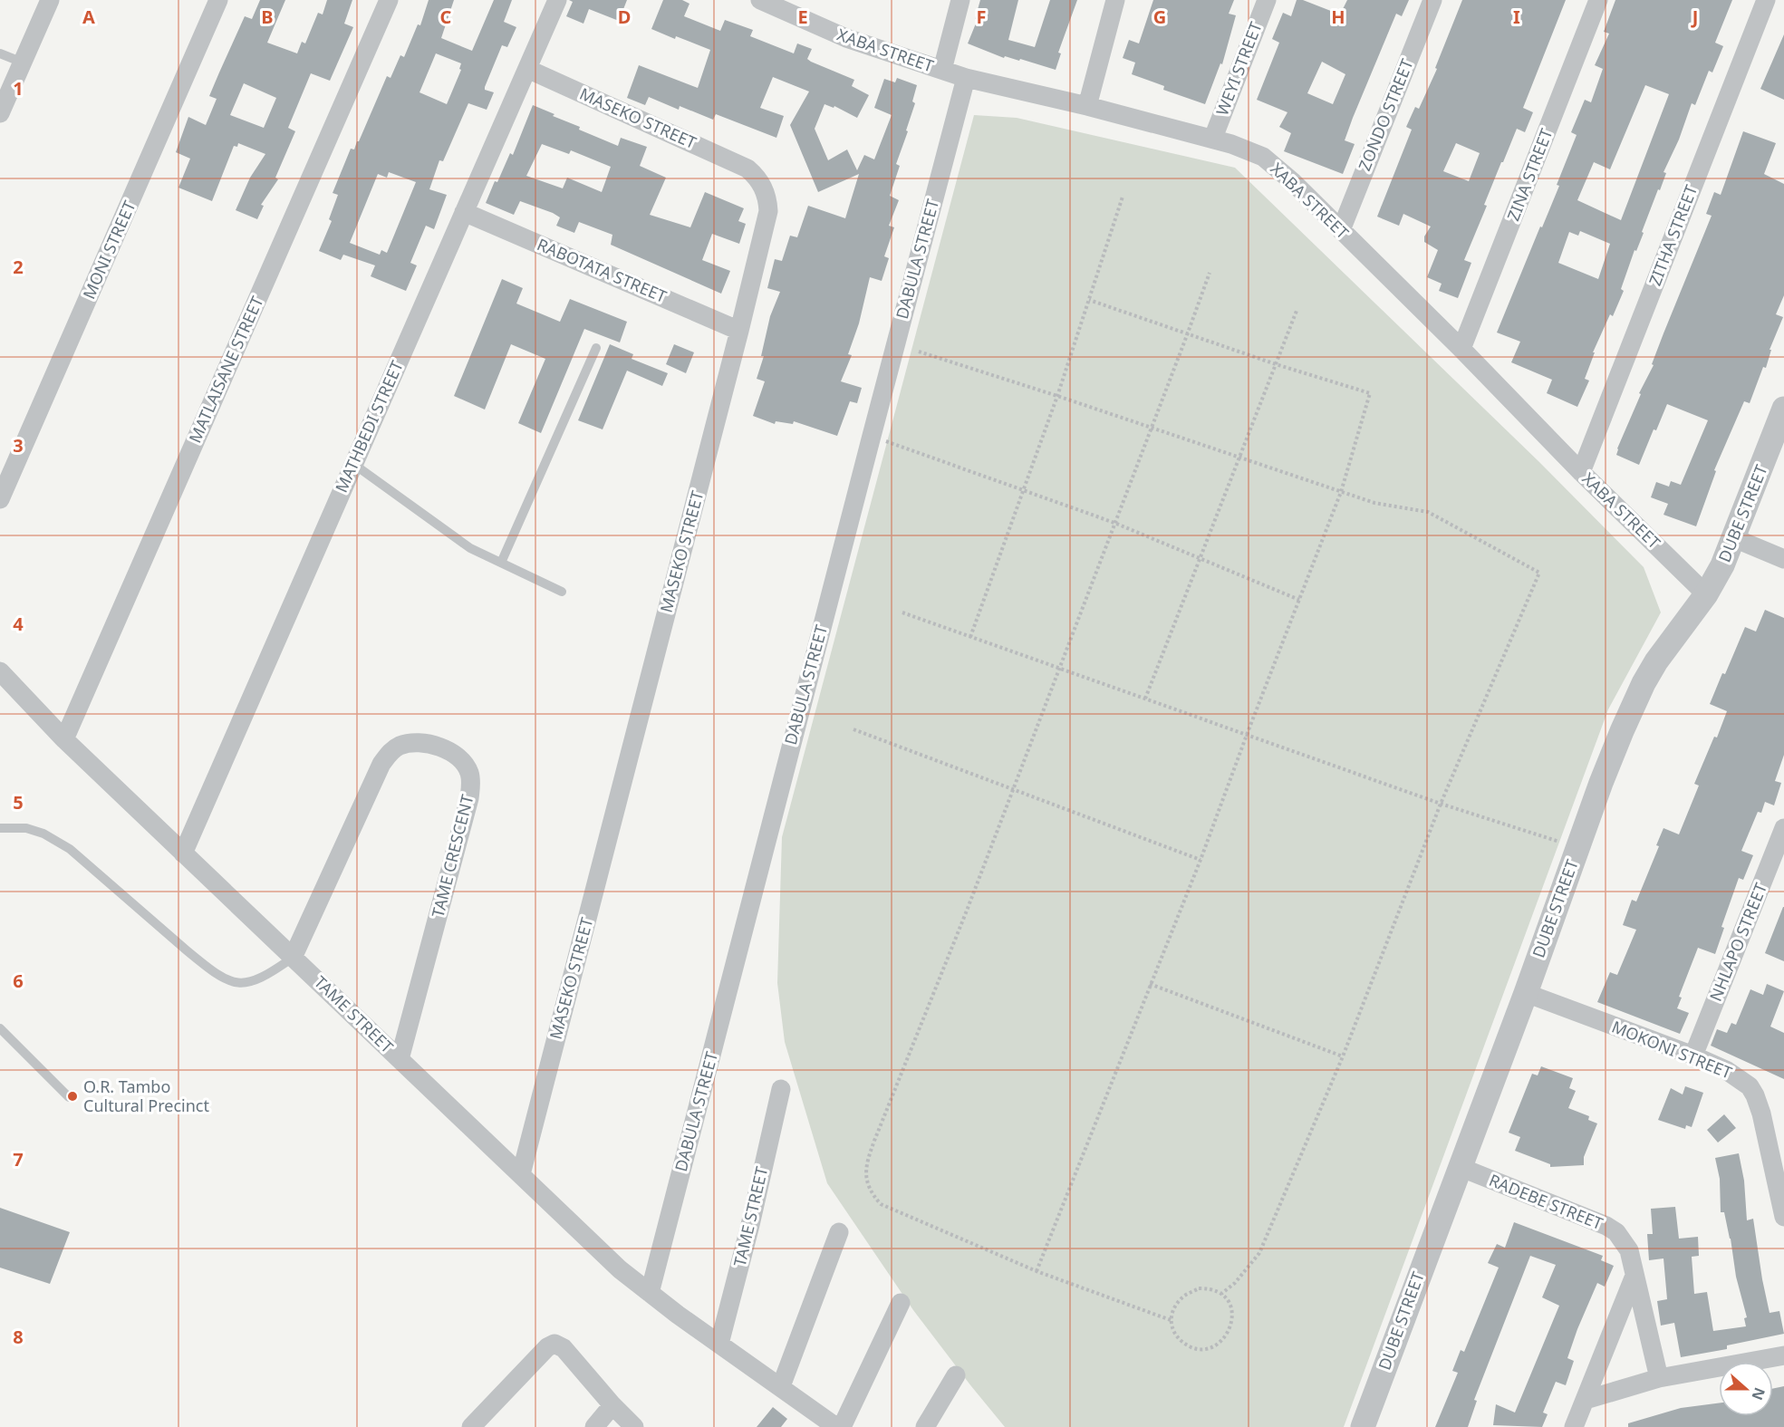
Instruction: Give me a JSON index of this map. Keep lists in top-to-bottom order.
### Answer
{
  "streets": {
    "street": [
      "XABA STREET",
      "WEYI STREET",
      "ZONDO STREET",
      "MASEKO STREET",
      "ZINA STREET",
      "ZITHA STREET",
      "MONI STREET",
      "DABULA STREET",
      "RABOTATA STREET",
      "MATLAISANE STREET",
      "MATHBEDI STREET",
      "DUBE STREET",
      "TAME CRESCENT",
      "NHLAPO STREET",
      "TAME STREET",
      "MOKONI STREET",
      "RADEBE STREET"
    ]
  },
  "crossings": [
    ["XABA STREET", "WEYI STREET"],
    ["XABA STREET", "ZONDO STREET"],
    ["XABA STREET", "ZINA STREET"],
    ["XABA STREET", "ZITHA STREET"],
    ["XABA STREET", "DABULA STREET"],
    ["XABA STREET", "DUBE STREET"],
    ["MASEKO STREET", "RABOTATA STREET"],
    ["MASEKO STREET", "MATHBEDI STREET"],
    ["MASEKO STREET", "TAME STREET"],
    ["DABULA STREET", "TAME STREET"],
    ["RABOTATA STREET", "MATHBEDI STREET"],
    ["MATLAISANE STREET", "TAME STREET"],
    ["MATHBEDI STREET", "TAME STREET"],
    ["DUBE STREET", "MOKONI STREET"],
    ["DUBE STREET", "RADEBE STREET"],
    ["TAME CRESCENT", "TAME STREET"],
    ["NHLAPO STREET", "MOKONI STREET"]
  ],
  "places": ["O.R. Tambo Cultural Precinct"],
  "north": "right",
  "grid": {
    "columns": [
      "A",
      "B",
      "C",
      "D",
      "E",
      "F",
      "G",
      "H",
      "I",
      "J"
    ],
    "rows": [
      "1",
      "2",
      "3",
      "4",
      "5",
      "6",
      "7",
      "8"
    ]
  }
}
